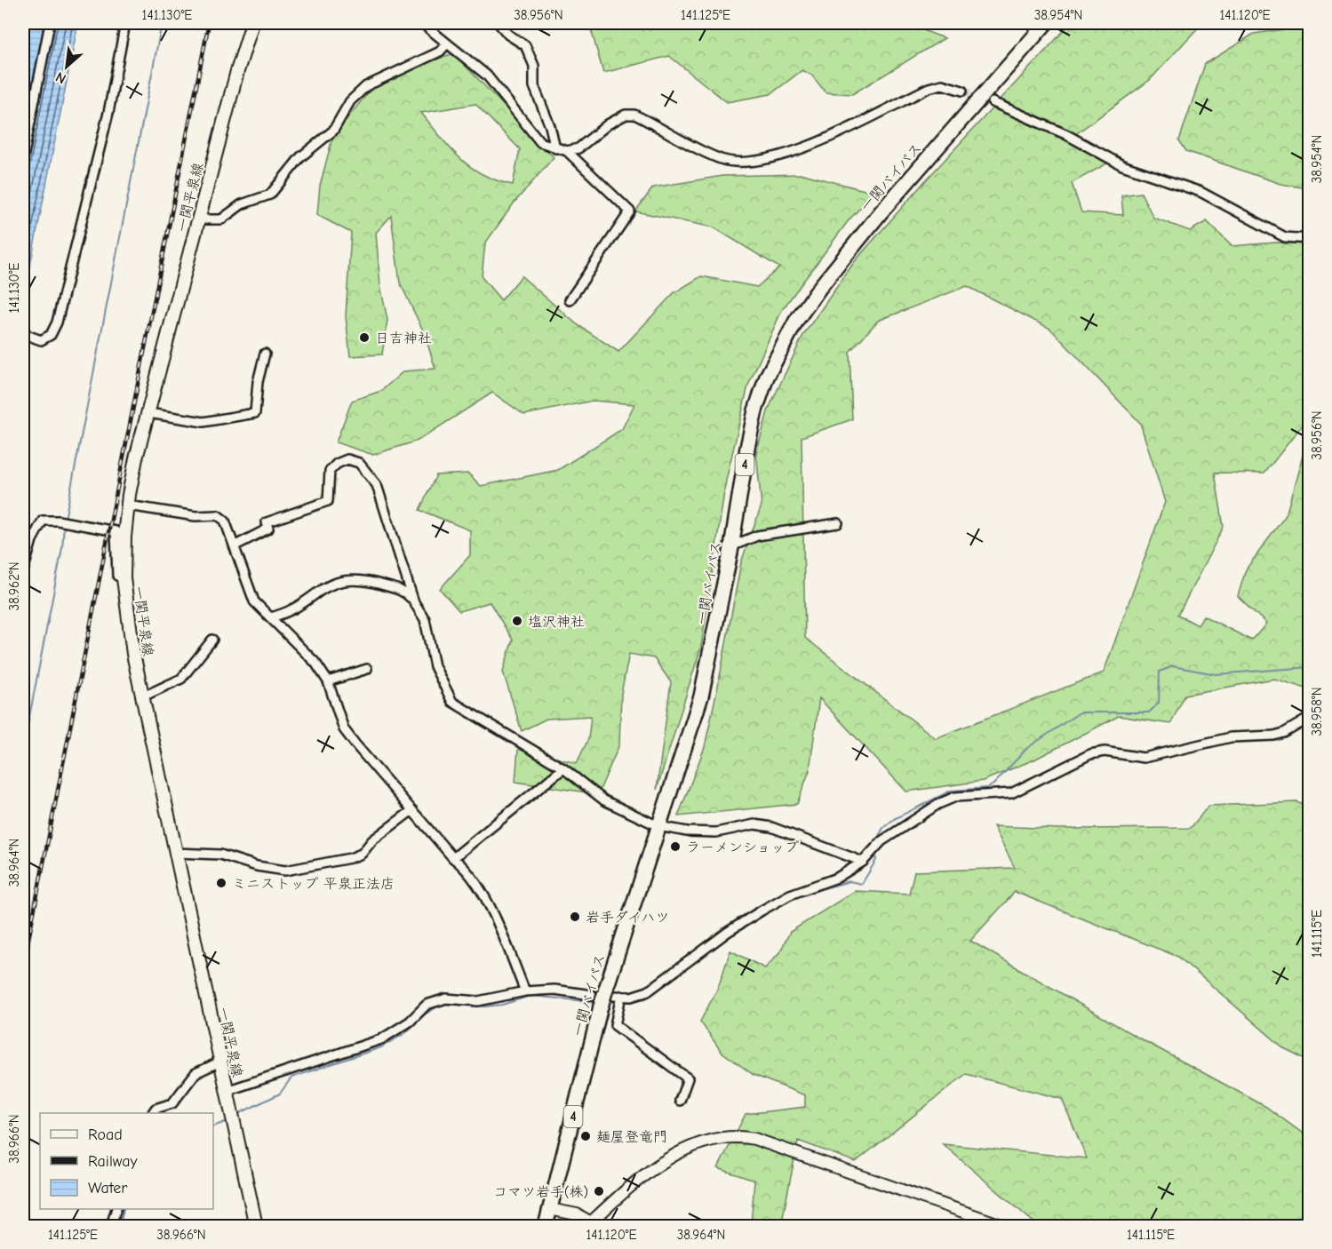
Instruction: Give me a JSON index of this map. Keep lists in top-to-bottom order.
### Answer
{
  "streets": {
    "highway": ["一関バイパス", "4"],
    "main road": ["一関平泉線"]
  },
  "places": [
    "日吉神社",
    "塩沢神社",
    "ラーメンショップ",
    "ミニストップ 平泉正法店",
    "岩手ダイハツ",
    "麺屋登竜門",
    "コマツ岩手(株)"
  ],
  "legend": ["Road", "Railway", "Water"],
  "north": "bottom left",
  "coordinates": [
    "141.130°E",
    "38.956°N",
    "141.125°E",
    "38.954°N",
    "141.120°E",
    "38.962°N",
    "38.958°N",
    "38.964°N",
    "141.115°E",
    "38.966°N"
  ]
}
